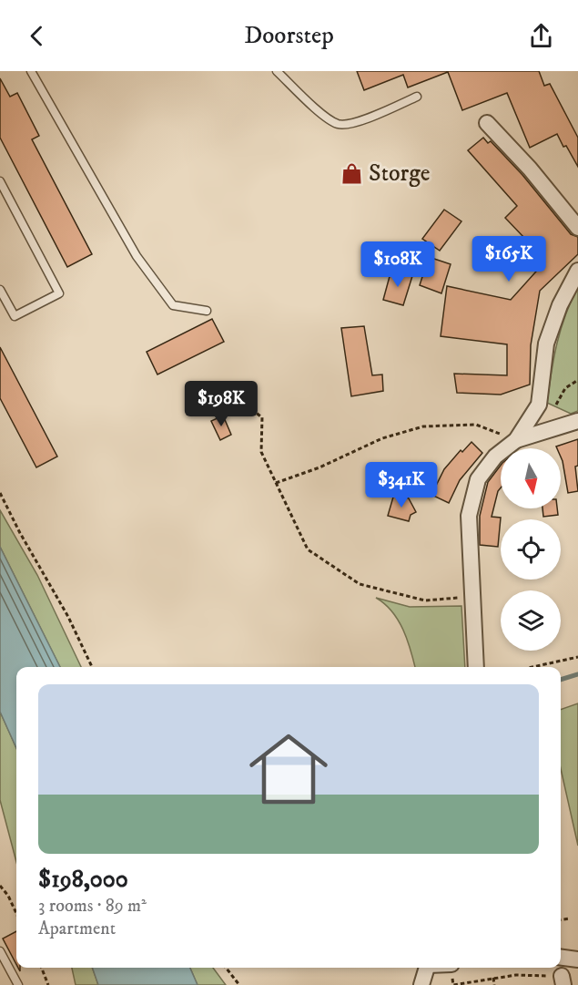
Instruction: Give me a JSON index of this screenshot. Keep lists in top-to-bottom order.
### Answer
{
  "places": {
    "shop": ["Storge"]
  },
  "north": "bottom",
  "page": {
    "header": "Doorstep",
    "price": [
      "$165K",
      "$108K",
      "$198K",
      "$341K"
    ],
    "list": [
      {
        "name": "$198,000",
        "note": "3 rooms · 89 m² · Apartment"
      }
    ]
  }
}
